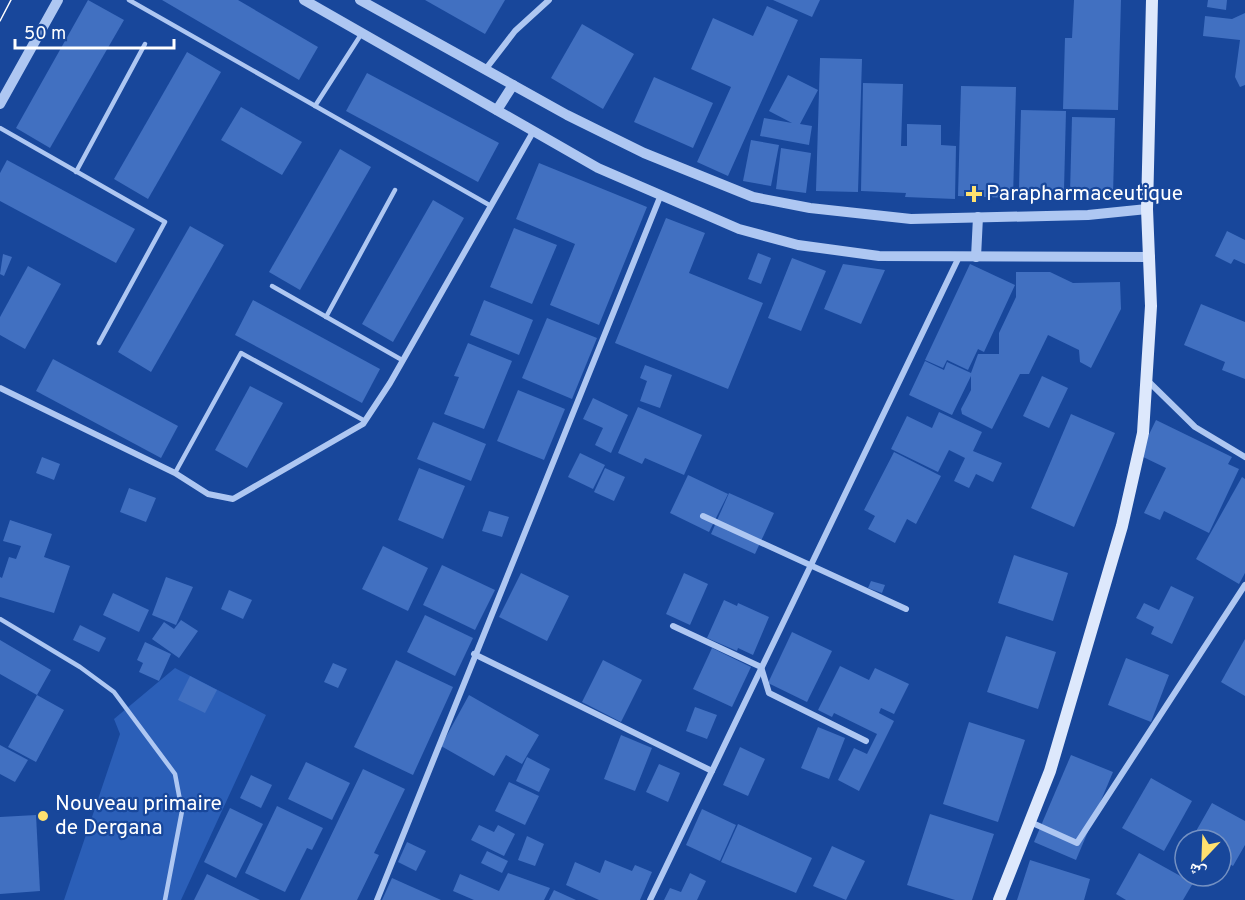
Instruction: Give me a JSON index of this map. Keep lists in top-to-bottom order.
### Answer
{
  "places": {
    "health": ["Parapharmaceutique"],
    "other": ["Nouveau primaire de Dergana"]
  },
  "scale_bar": "50 m",
  "north": "bottom left"
}
